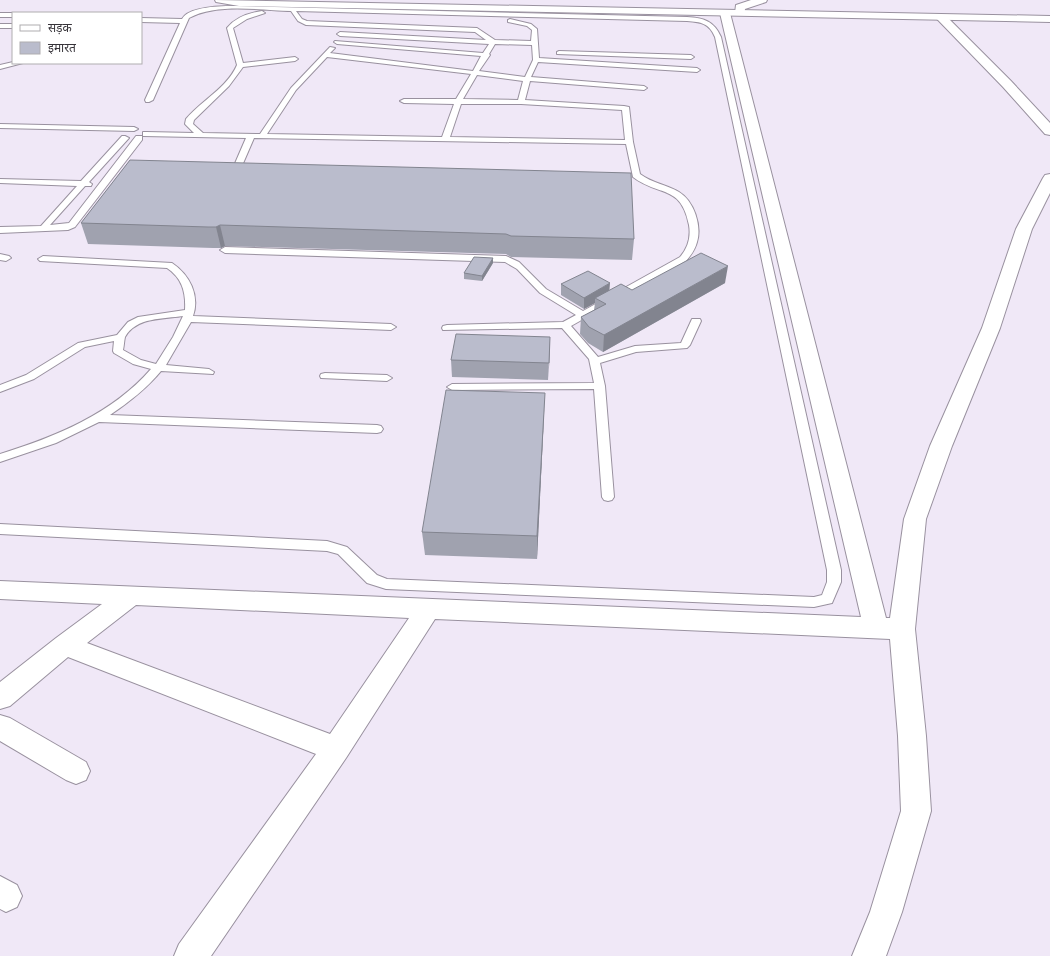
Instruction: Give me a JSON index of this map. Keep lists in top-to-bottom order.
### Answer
{
  "legend": ["सड़क", "इमारत"]
}
